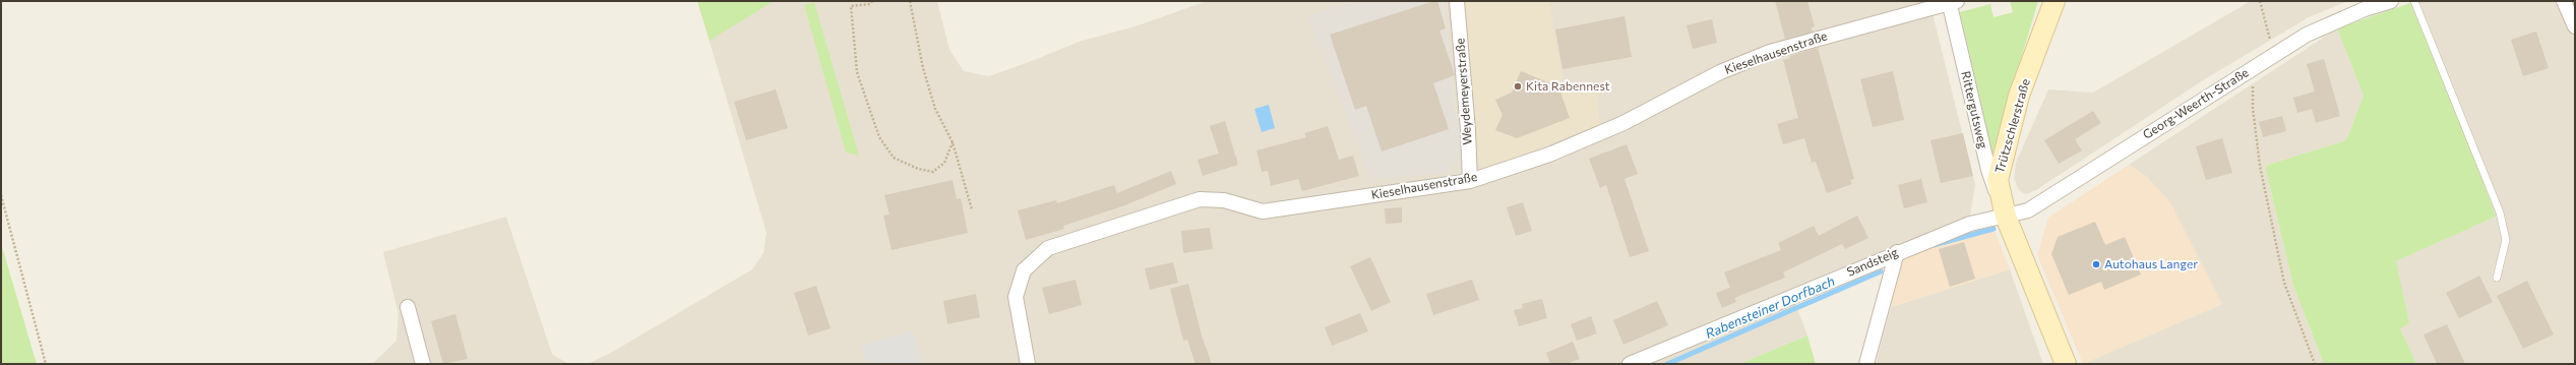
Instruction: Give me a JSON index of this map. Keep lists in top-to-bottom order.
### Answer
{
  "streets": {
    "street": [
      "Kieselhausenstraße",
      "Weydemeyerstraße",
      "Georg-Weerth-Straße",
      "Rittergutsweg",
      "Trützschlerstraße",
      "Sandsteig"
    ]
  },
  "crossings": [
    ["Kieselhausenstraße", "Weydemeyerstraße"],
    ["Kieselhausenstraße", "Rittergutsweg"],
    ["Georg-Weerth-Straße", "Rittergutsweg"],
    ["Georg-Weerth-Straße", "Trützschlerstraße"],
    ["Georg-Weerth-Straße", "Sandsteig"],
    ["Rittergutsweg", "Trützschlerstraße"],
    ["Rittergutsweg", "Sandsteig"],
    ["Trützschlerstraße", "Sandsteig"]
  ],
  "water": ["Rabensteiner Dorfbach"],
  "places": ["Kita Rabennest", "Autohaus Langer"]
}
